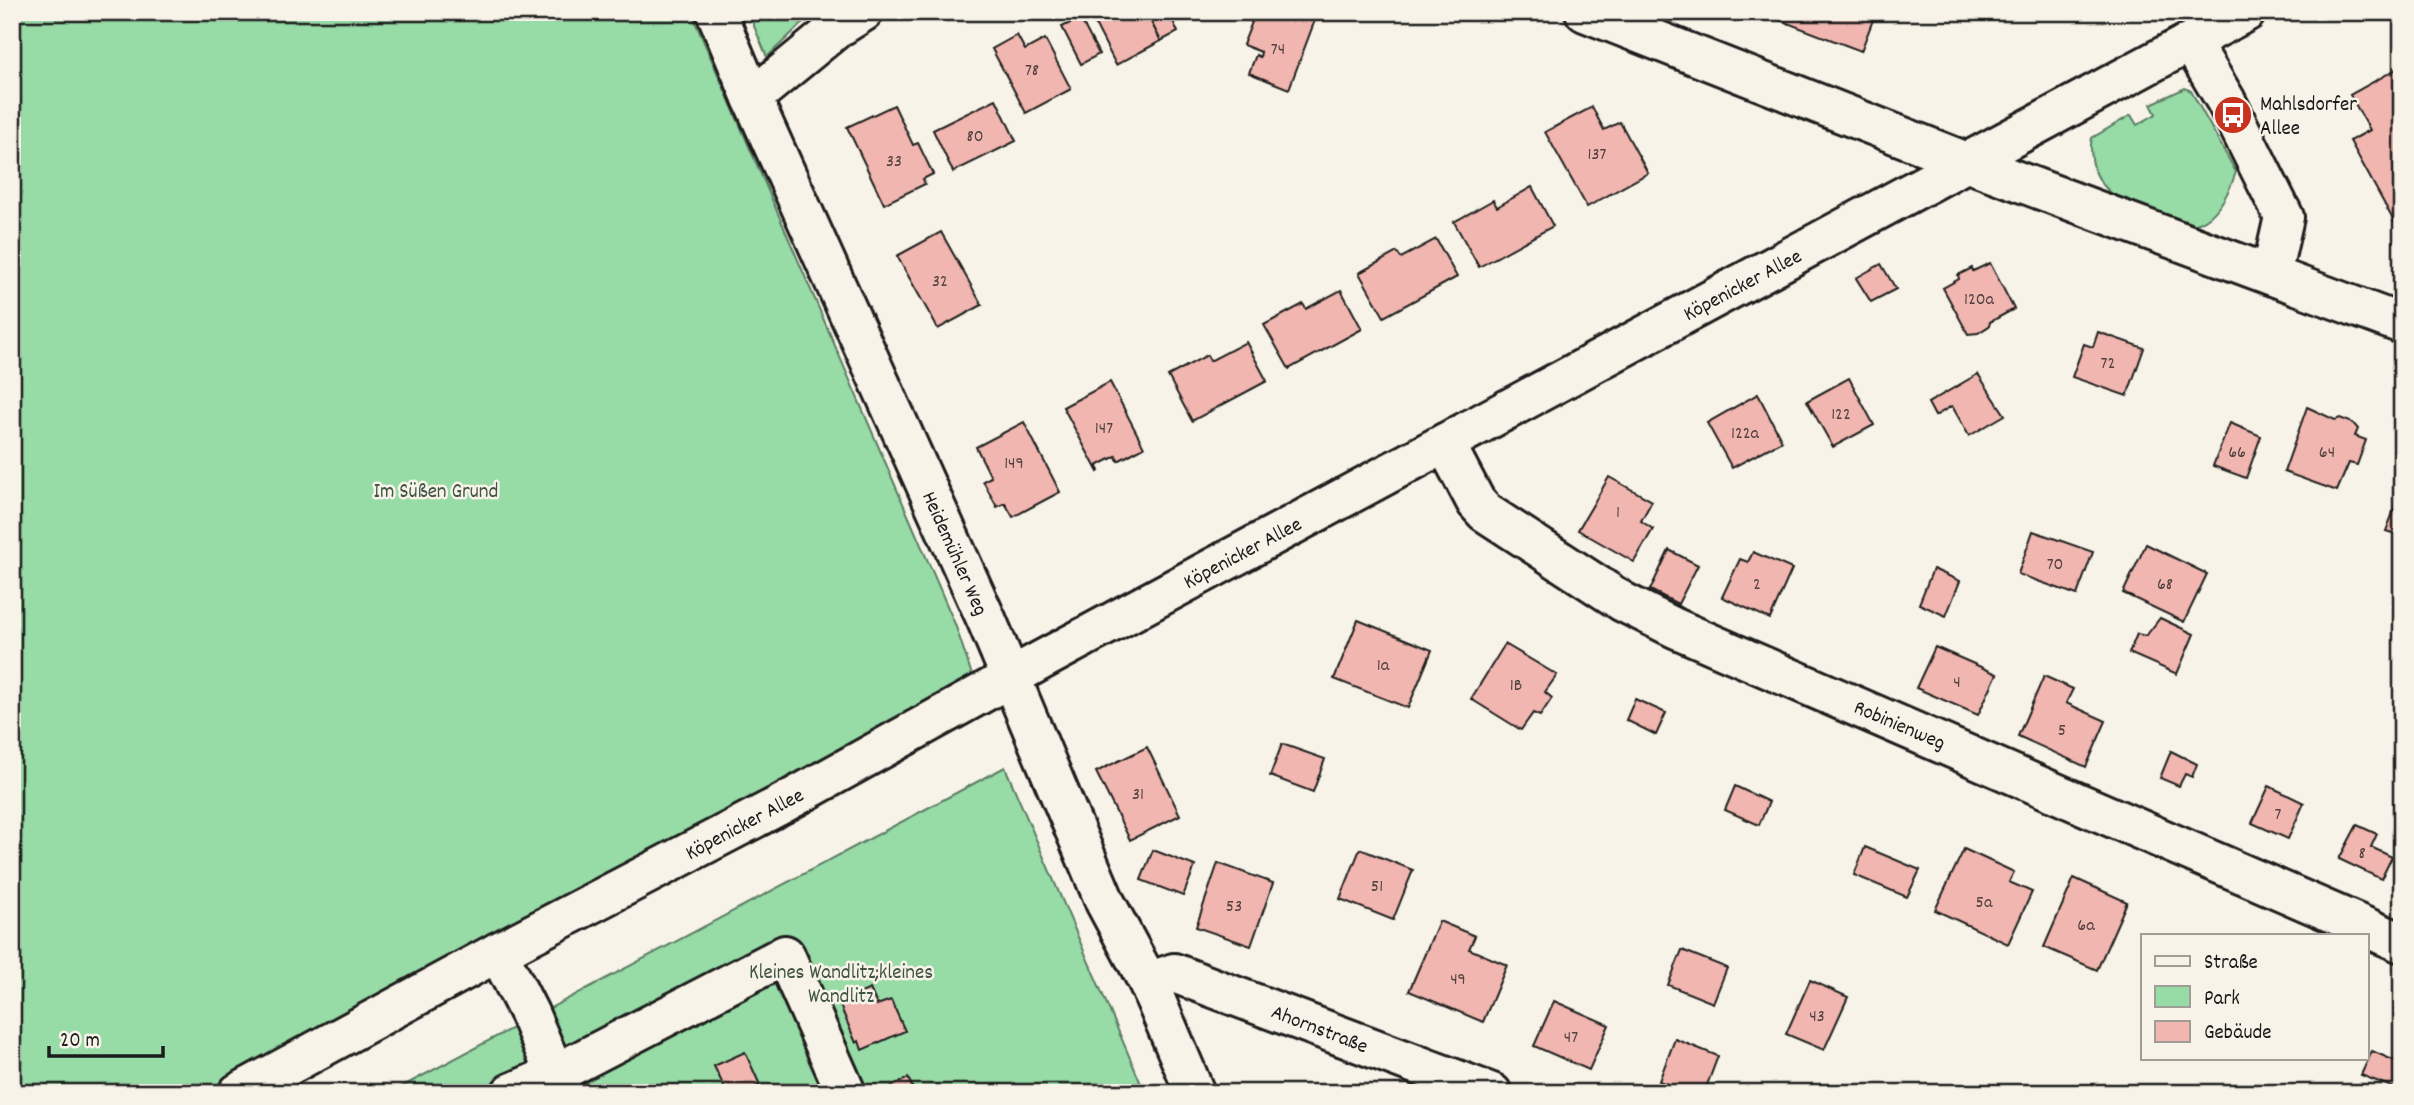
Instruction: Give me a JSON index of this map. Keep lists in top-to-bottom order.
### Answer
{
  "streets": {
    "street": [
      "Köpenicker Allee",
      "Heidemühler Weg",
      "Robinienweg",
      "Ahornstraße"
    ]
  },
  "crossings": [
    ["Köpenicker Allee", "Heidemühler Weg"],
    ["Köpenicker Allee", "Robinienweg"],
    ["Heidemühler Weg", "Ahornstraße"]
  ],
  "parks": ["Im Süßen Grund", "Kleines Wandlitz;kleines Wandlitz"],
  "places": {
    "bus stop": ["Mahlsdorfer Allee"]
  },
  "house_numbers": [
    "74",
    "78",
    "80",
    "137",
    "33",
    "32",
    "120a",
    "72",
    "122",
    "147",
    "122a",
    "66",
    "64",
    "149",
    "1",
    "70",
    "2",
    "68",
    "1a",
    "4",
    "1B",
    "5",
    "31",
    "7",
    "8",
    "51",
    "5a",
    "53",
    "6a",
    "49",
    "43",
    "47"
  ],
  "legend": ["Straße", "Park", "Gebäude"],
  "scale_bar": "20 m"
}
